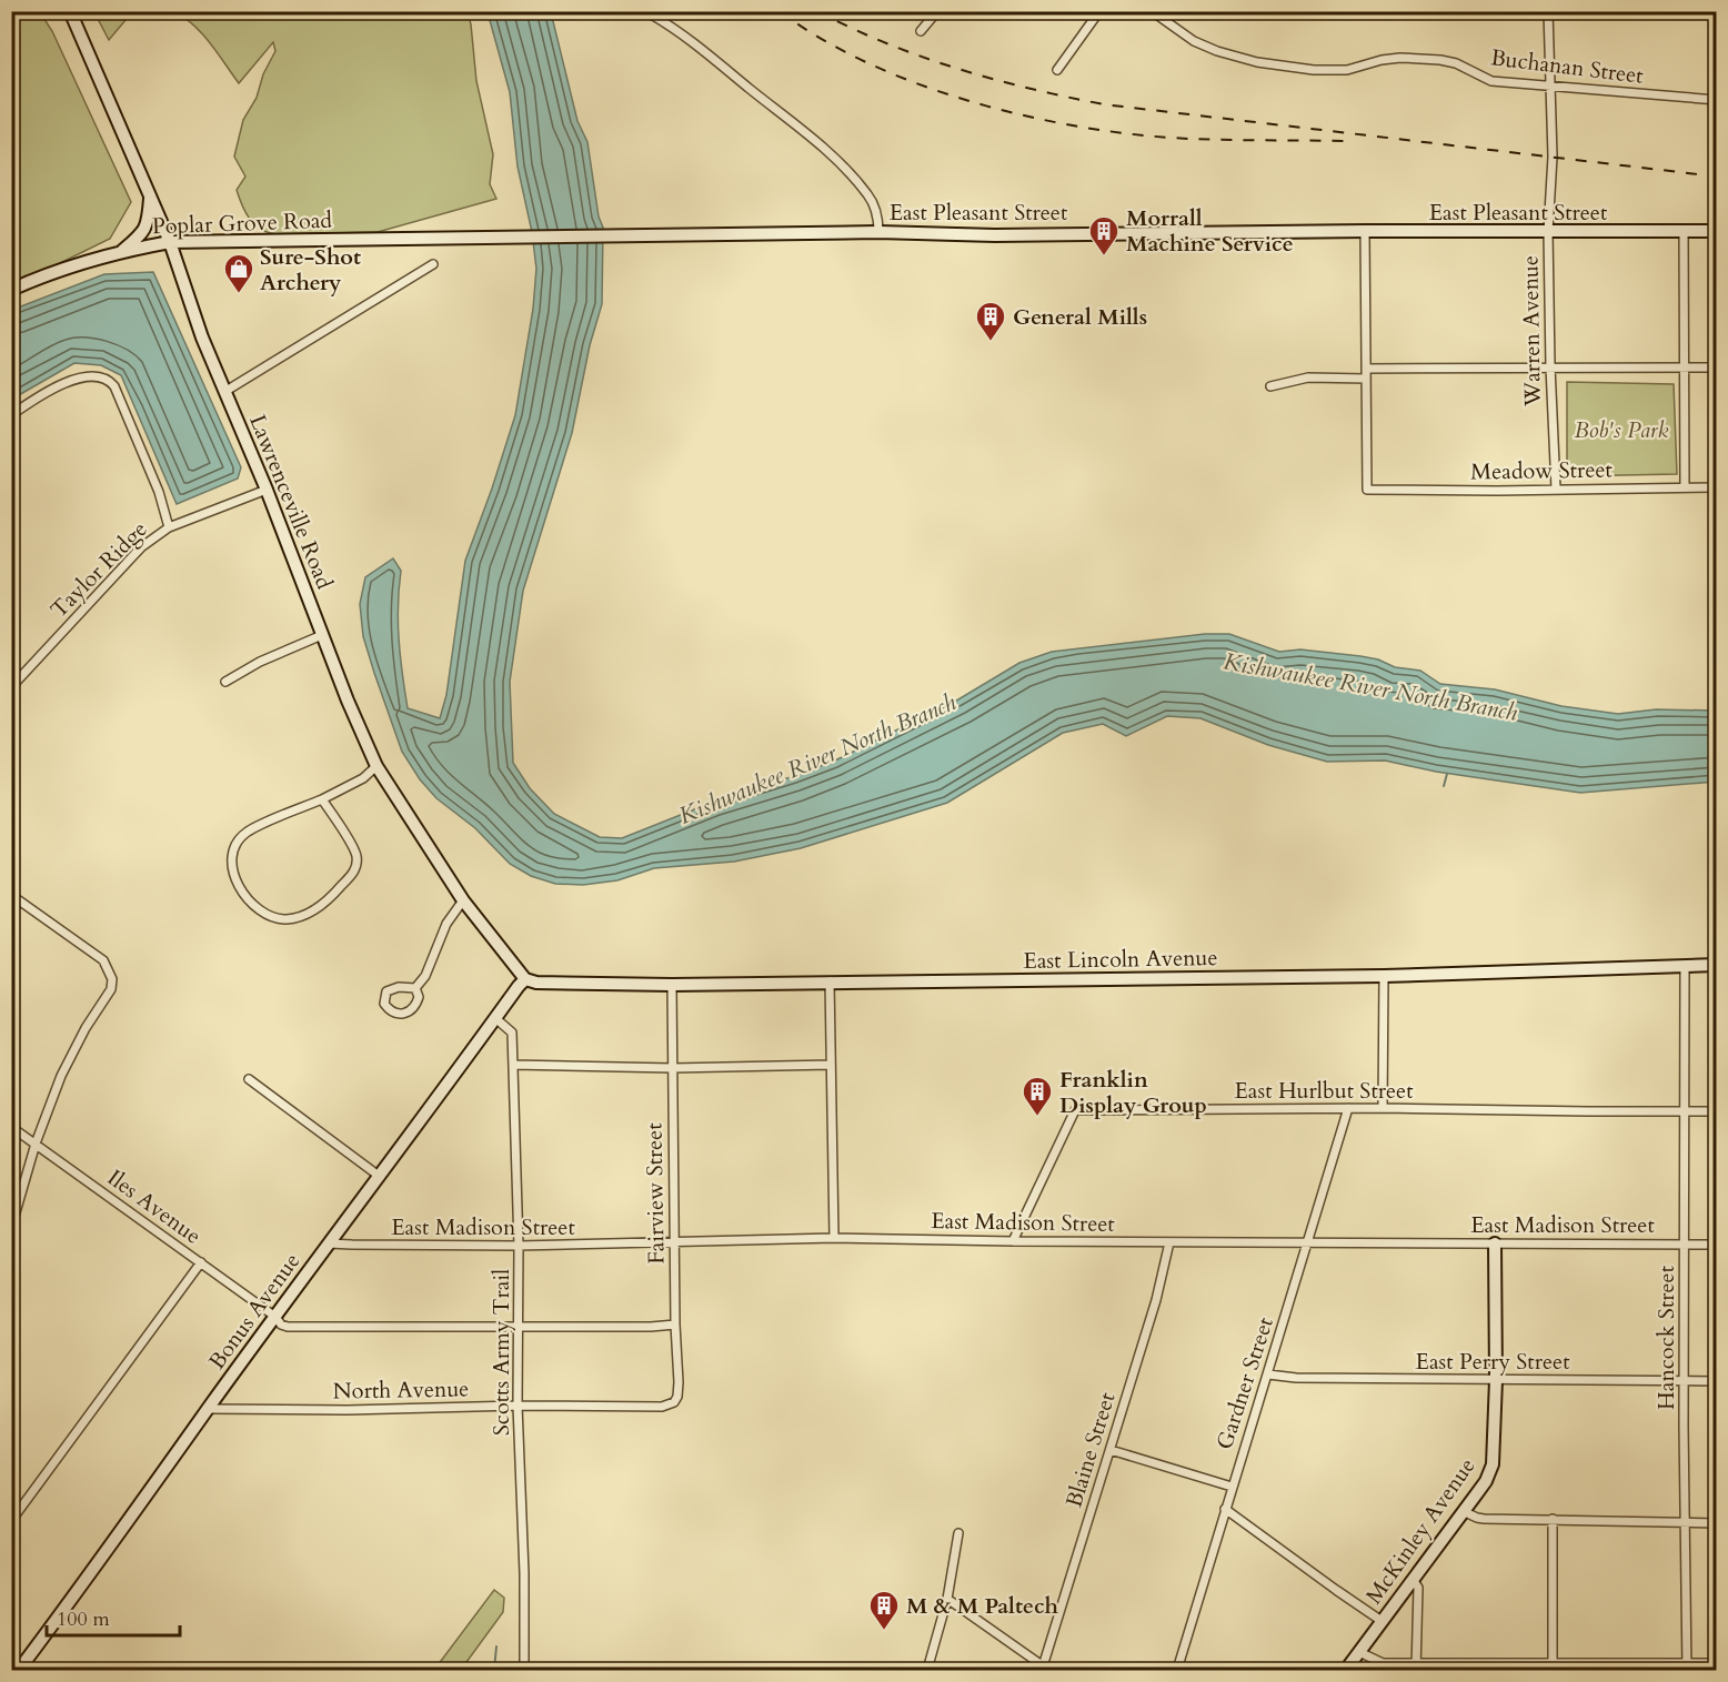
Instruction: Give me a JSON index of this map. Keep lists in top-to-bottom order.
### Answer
{
  "streets": {
    "street": [
      "Buchanan Street",
      "East Pleasant Street",
      "Poplar Grove Road",
      "Warren Avenue",
      "Meadow Street",
      "Lawrenceville Road",
      "Taylor Ridge",
      "East Lincoln Avenue",
      "East Hurlbut Street",
      "Fairview Street",
      "Iles Avenue",
      "East Madison Street",
      "Bonus Avenue",
      "Hancock Street",
      "Scotts Army Trail",
      "East Perry Street",
      "Gardner Street",
      "North Avenue",
      "Blaine Street",
      "McKinley Avenue"
    ]
  },
  "crossings": [
    ["Buchanan Street", "Warren Avenue"],
    ["East Pleasant Street", "Poplar Grove Road"],
    ["East Pleasant Street", "Warren Avenue"],
    ["Poplar Grove Road", "Lawrenceville Road"],
    ["Warren Avenue", "Meadow Street"],
    ["Lawrenceville Road", "Taylor Ridge"],
    ["Lawrenceville Road", "East Lincoln Avenue"],
    ["Lawrenceville Road", "Bonus Avenue"],
    ["East Lincoln Avenue", "Fairview Street"],
    ["East Lincoln Avenue", "Bonus Avenue"],
    ["East Lincoln Avenue", "Hancock Street"],
    ["East Hurlbut Street", "East Madison Street"],
    ["East Hurlbut Street", "Hancock Street"],
    ["East Hurlbut Street", "Gardner Street"],
    ["Fairview Street", "Iles Avenue"],
    ["Fairview Street", "East Madison Street"],
    ["Fairview Street", "North Avenue"],
    ["Iles Avenue", "Bonus Avenue"],
    ["Iles Avenue", "Scotts Army Trail"],
    ["East Madison Street", "Bonus Avenue"],
    ["East Madison Street", "Hancock Street"],
    ["East Madison Street", "Scotts Army Trail"],
    ["East Madison Street", "Gardner Street"],
    ["East Madison Street", "Blaine Street"],
    ["East Madison Street", "McKinley Avenue"],
    ["Bonus Avenue", "Scotts Army Trail"],
    ["Bonus Avenue", "North Avenue"],
    ["Hancock Street", "East Perry Street"],
    ["Scotts Army Trail", "North Avenue"],
    ["East Perry Street", "Gardner Street"],
    ["East Perry Street", "McKinley Avenue"]
  ],
  "water": ["Kishwaukee River North Branch"],
  "parks": ["Bob's Park"],
  "places": {
    "building": [
      "Morrall Machine Service",
      "General Mills",
      "Franklin Display Group",
      "M & M Paltech"
    ],
    "shop": ["Sure-Shot Archery"]
  },
  "scale_bar": "100 m"
}
